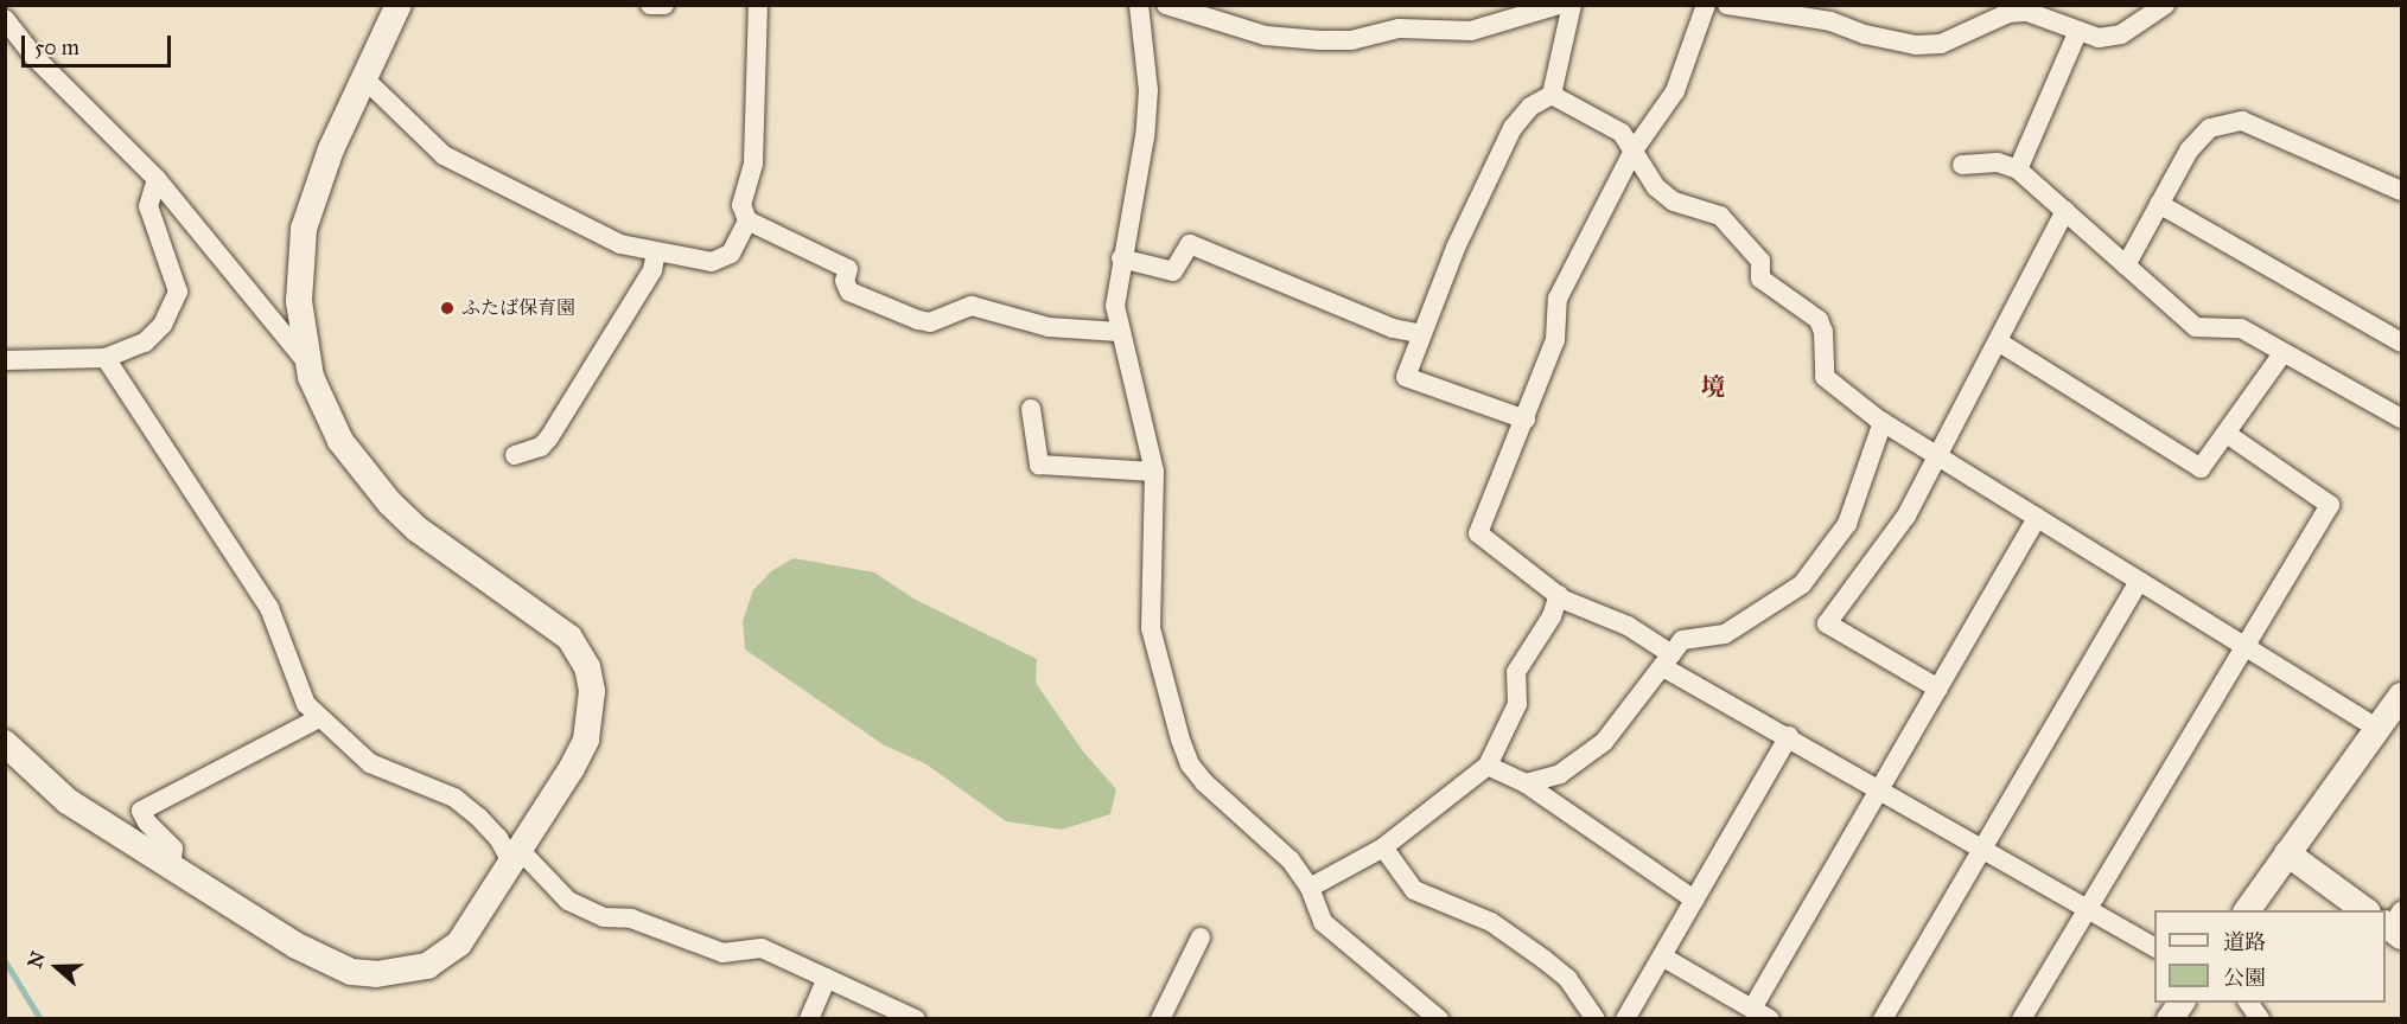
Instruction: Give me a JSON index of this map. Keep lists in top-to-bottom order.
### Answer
{
  "districts": ["境"],
  "places": ["ふたば保育園"],
  "legend": ["道路", "公園"],
  "scale_bar": "50 m",
  "north": "left"
}
